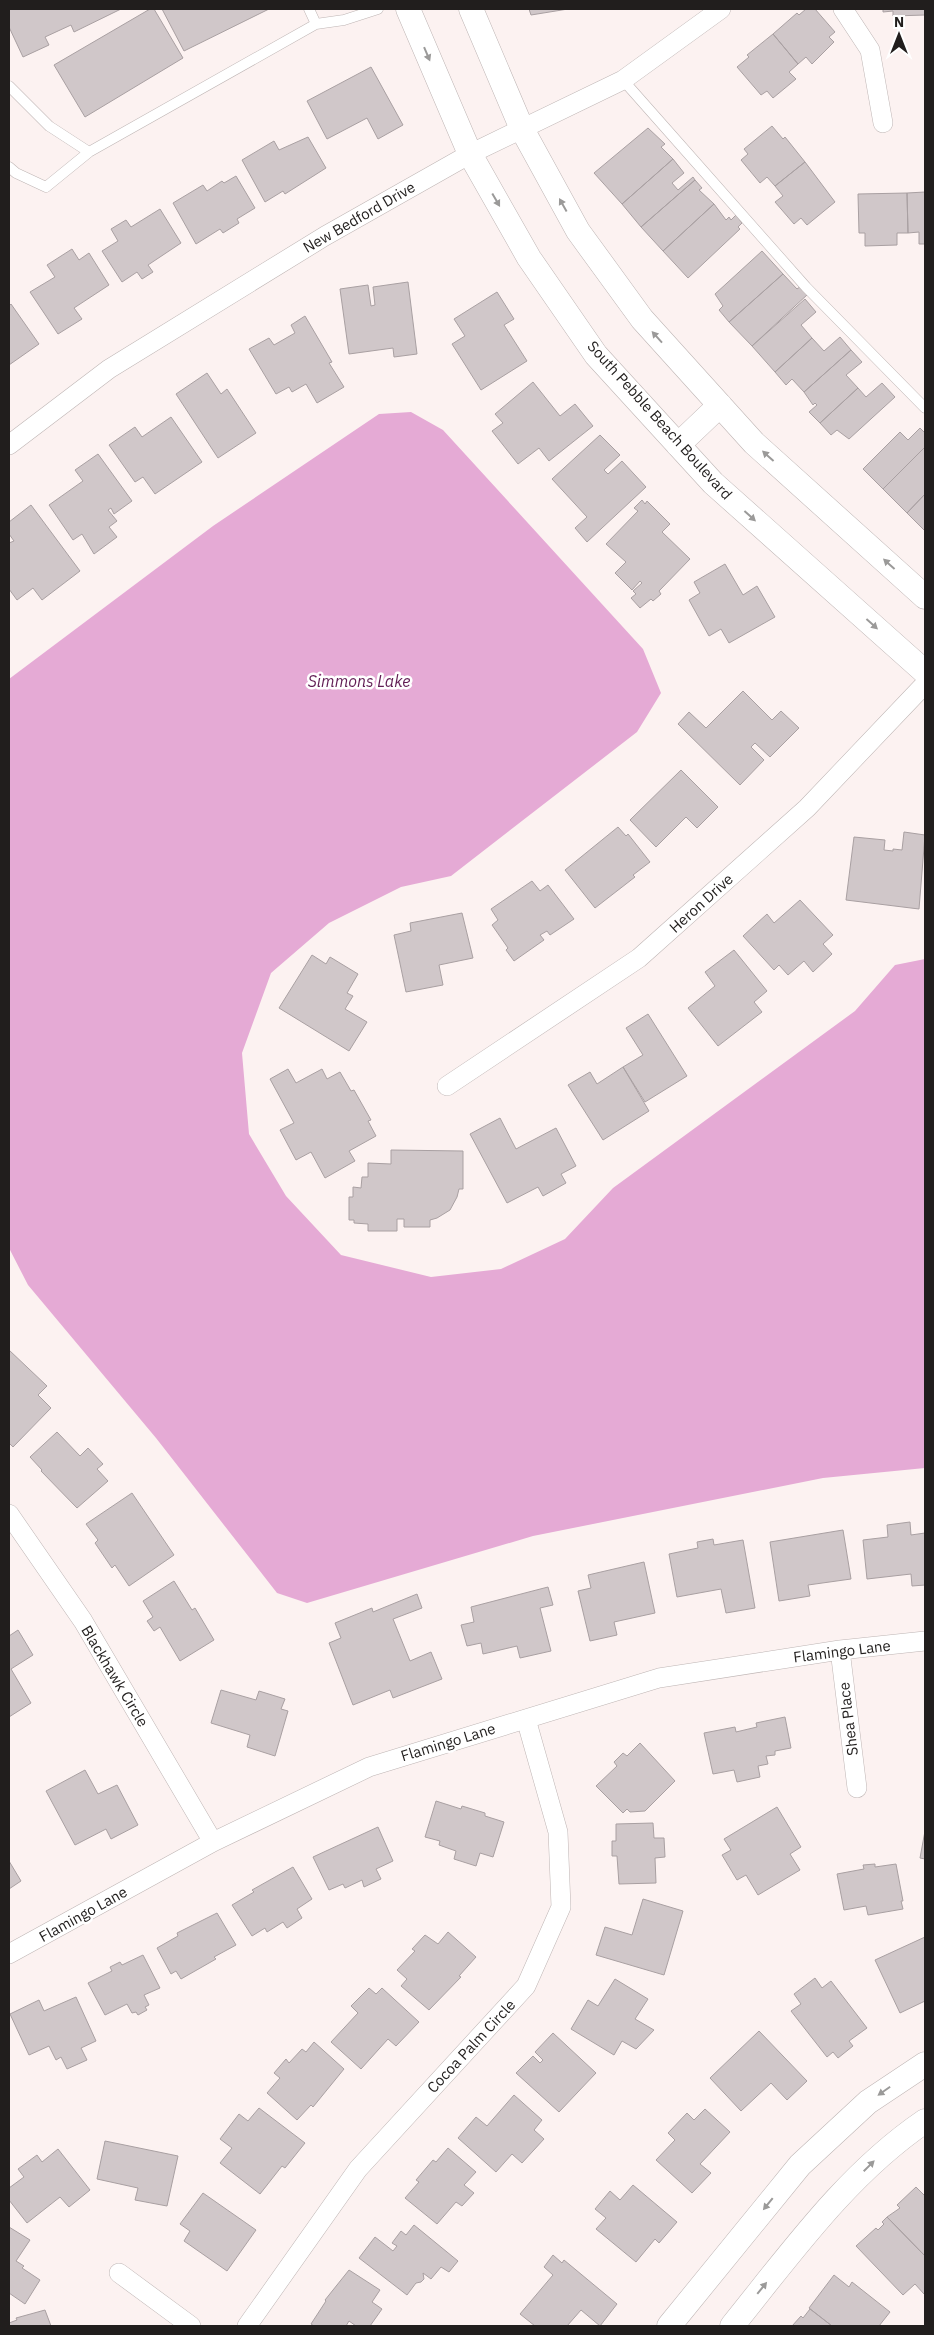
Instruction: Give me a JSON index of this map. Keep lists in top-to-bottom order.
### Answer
{
  "streets": {
    "street": [
      "New Bedford Drive",
      "South Pebble Beach Boulevard",
      "Heron Drive",
      "Flamingo Lane",
      "Blackhawk Circle",
      "Shea Place",
      "Cocoa Palm Circle"
    ]
  },
  "crossings": [
    ["New Bedford Drive", "South Pebble Beach Boulevard"],
    ["Flamingo Lane", "Blackhawk Circle"],
    ["Flamingo Lane", "Shea Place"],
    ["Flamingo Lane", "Cocoa Palm Circle"]
  ],
  "water": ["Simmons Lake"],
  "north": "top"
}
